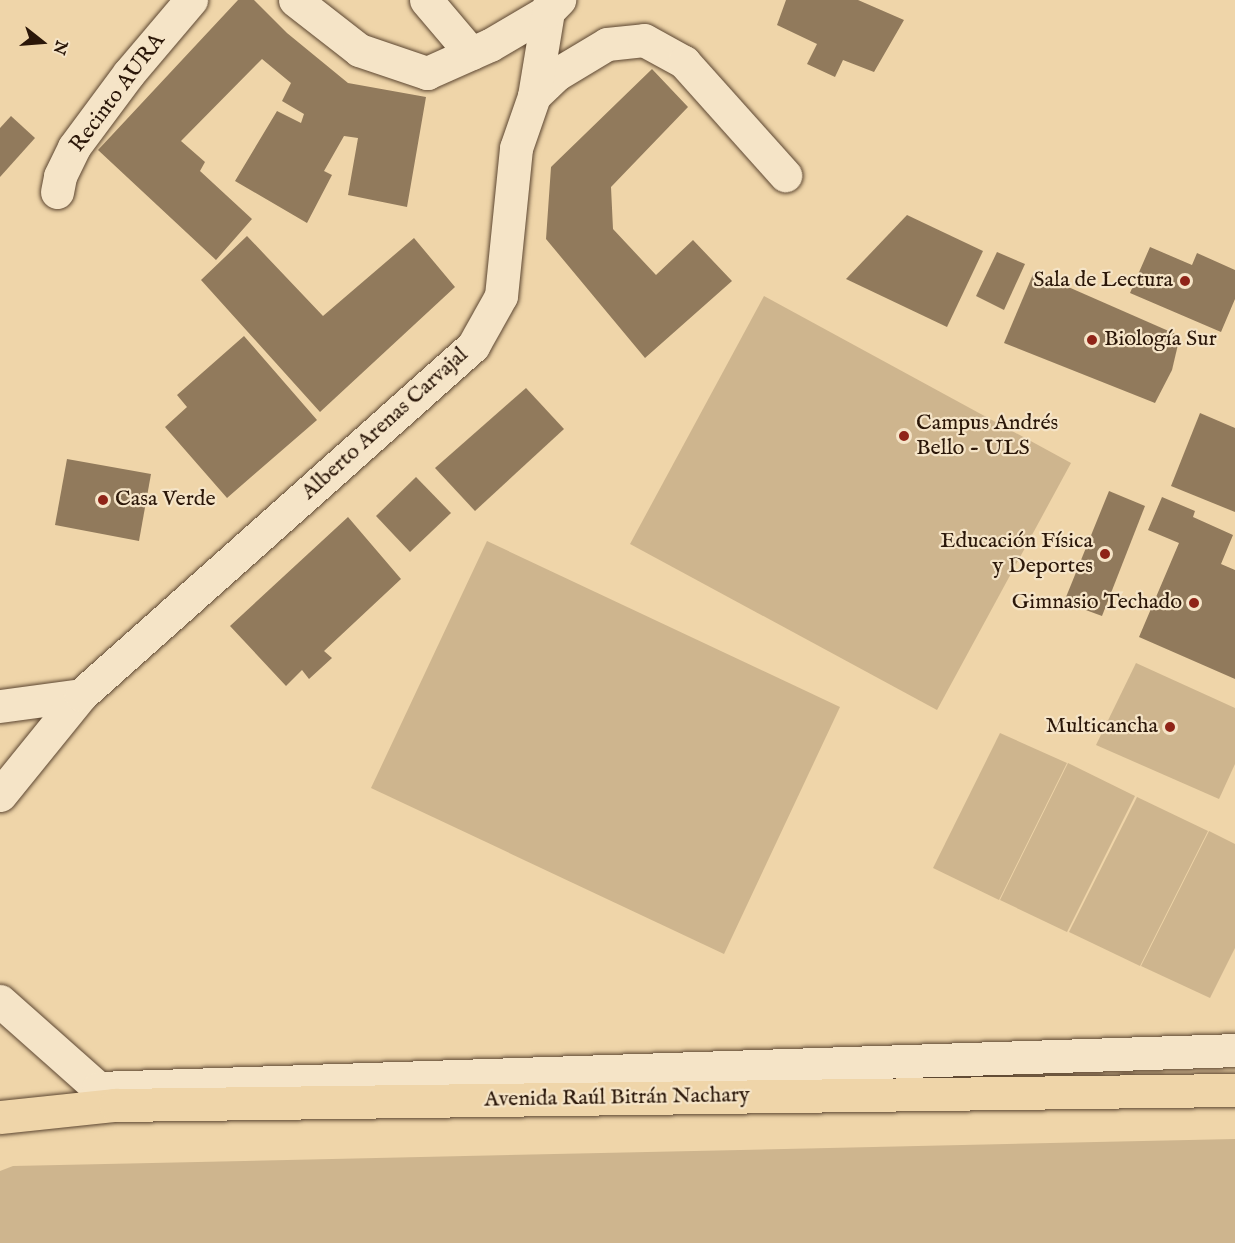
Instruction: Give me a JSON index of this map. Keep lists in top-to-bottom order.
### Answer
{
  "streets": {
    "main road": ["Avenida Raúl Bitrán Nachary"],
    "lane": ["Recinto AURA", "Alberto Arenas Carvajal"]
  },
  "places": [
    "Sala de Lectura",
    "Biología Sur",
    "Campus Andrés Bello - ULS",
    "Casa Verde",
    "Educación Física y Deportes",
    "Gimnasio Techado",
    "Multicancha"
  ],
  "north": "right"
}
